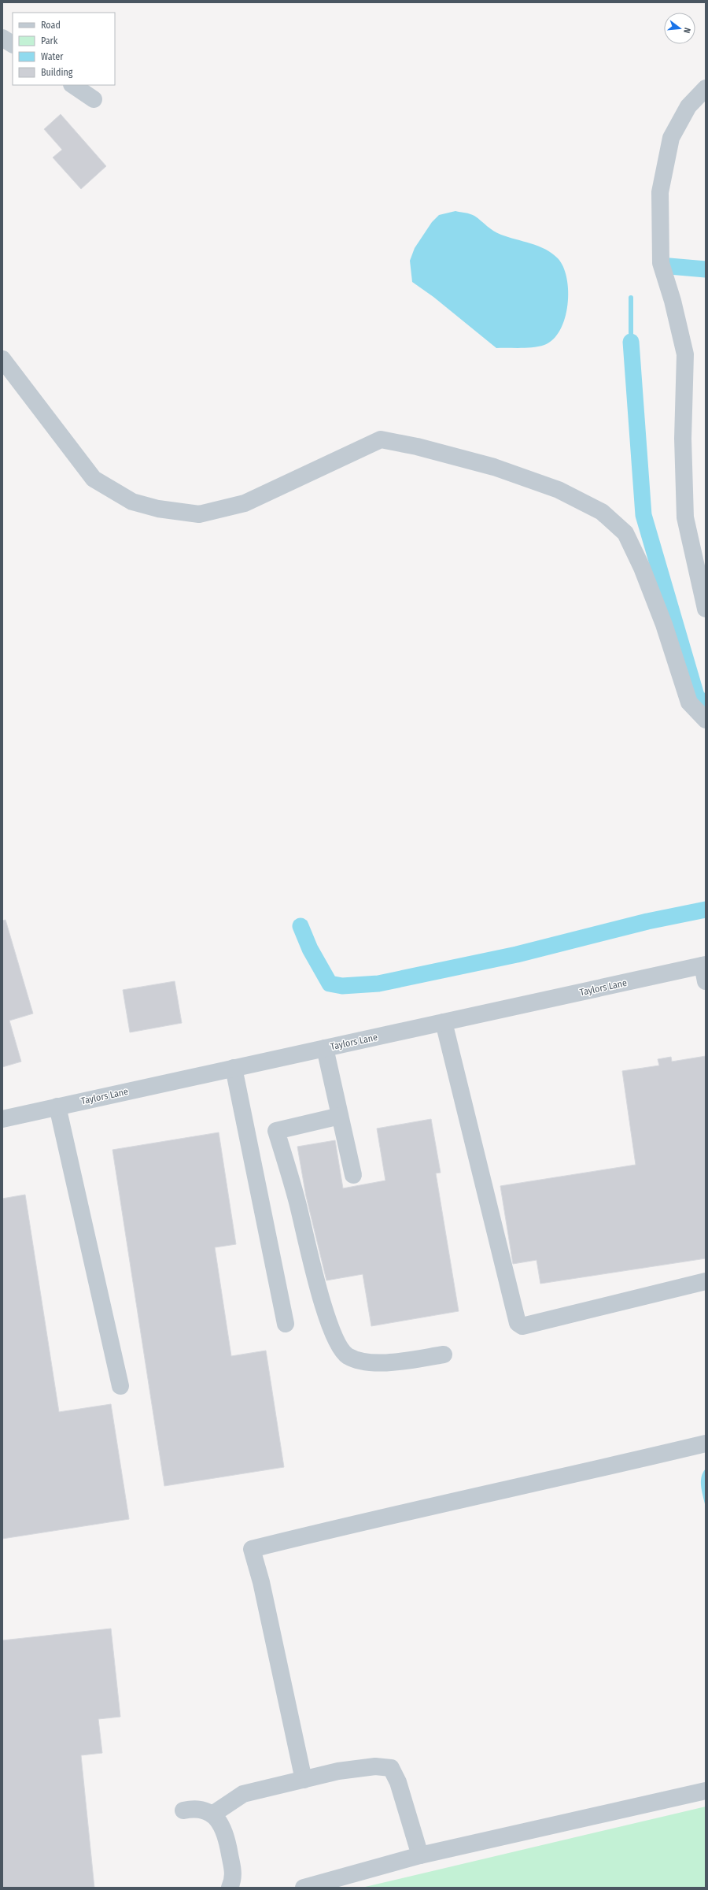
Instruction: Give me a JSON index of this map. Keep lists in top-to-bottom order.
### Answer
{
  "streets": {
    "street": ["Taylors Lane"]
  },
  "legend": [
    "Road",
    "Park",
    "Water",
    "Building"
  ],
  "north": "right"
}
